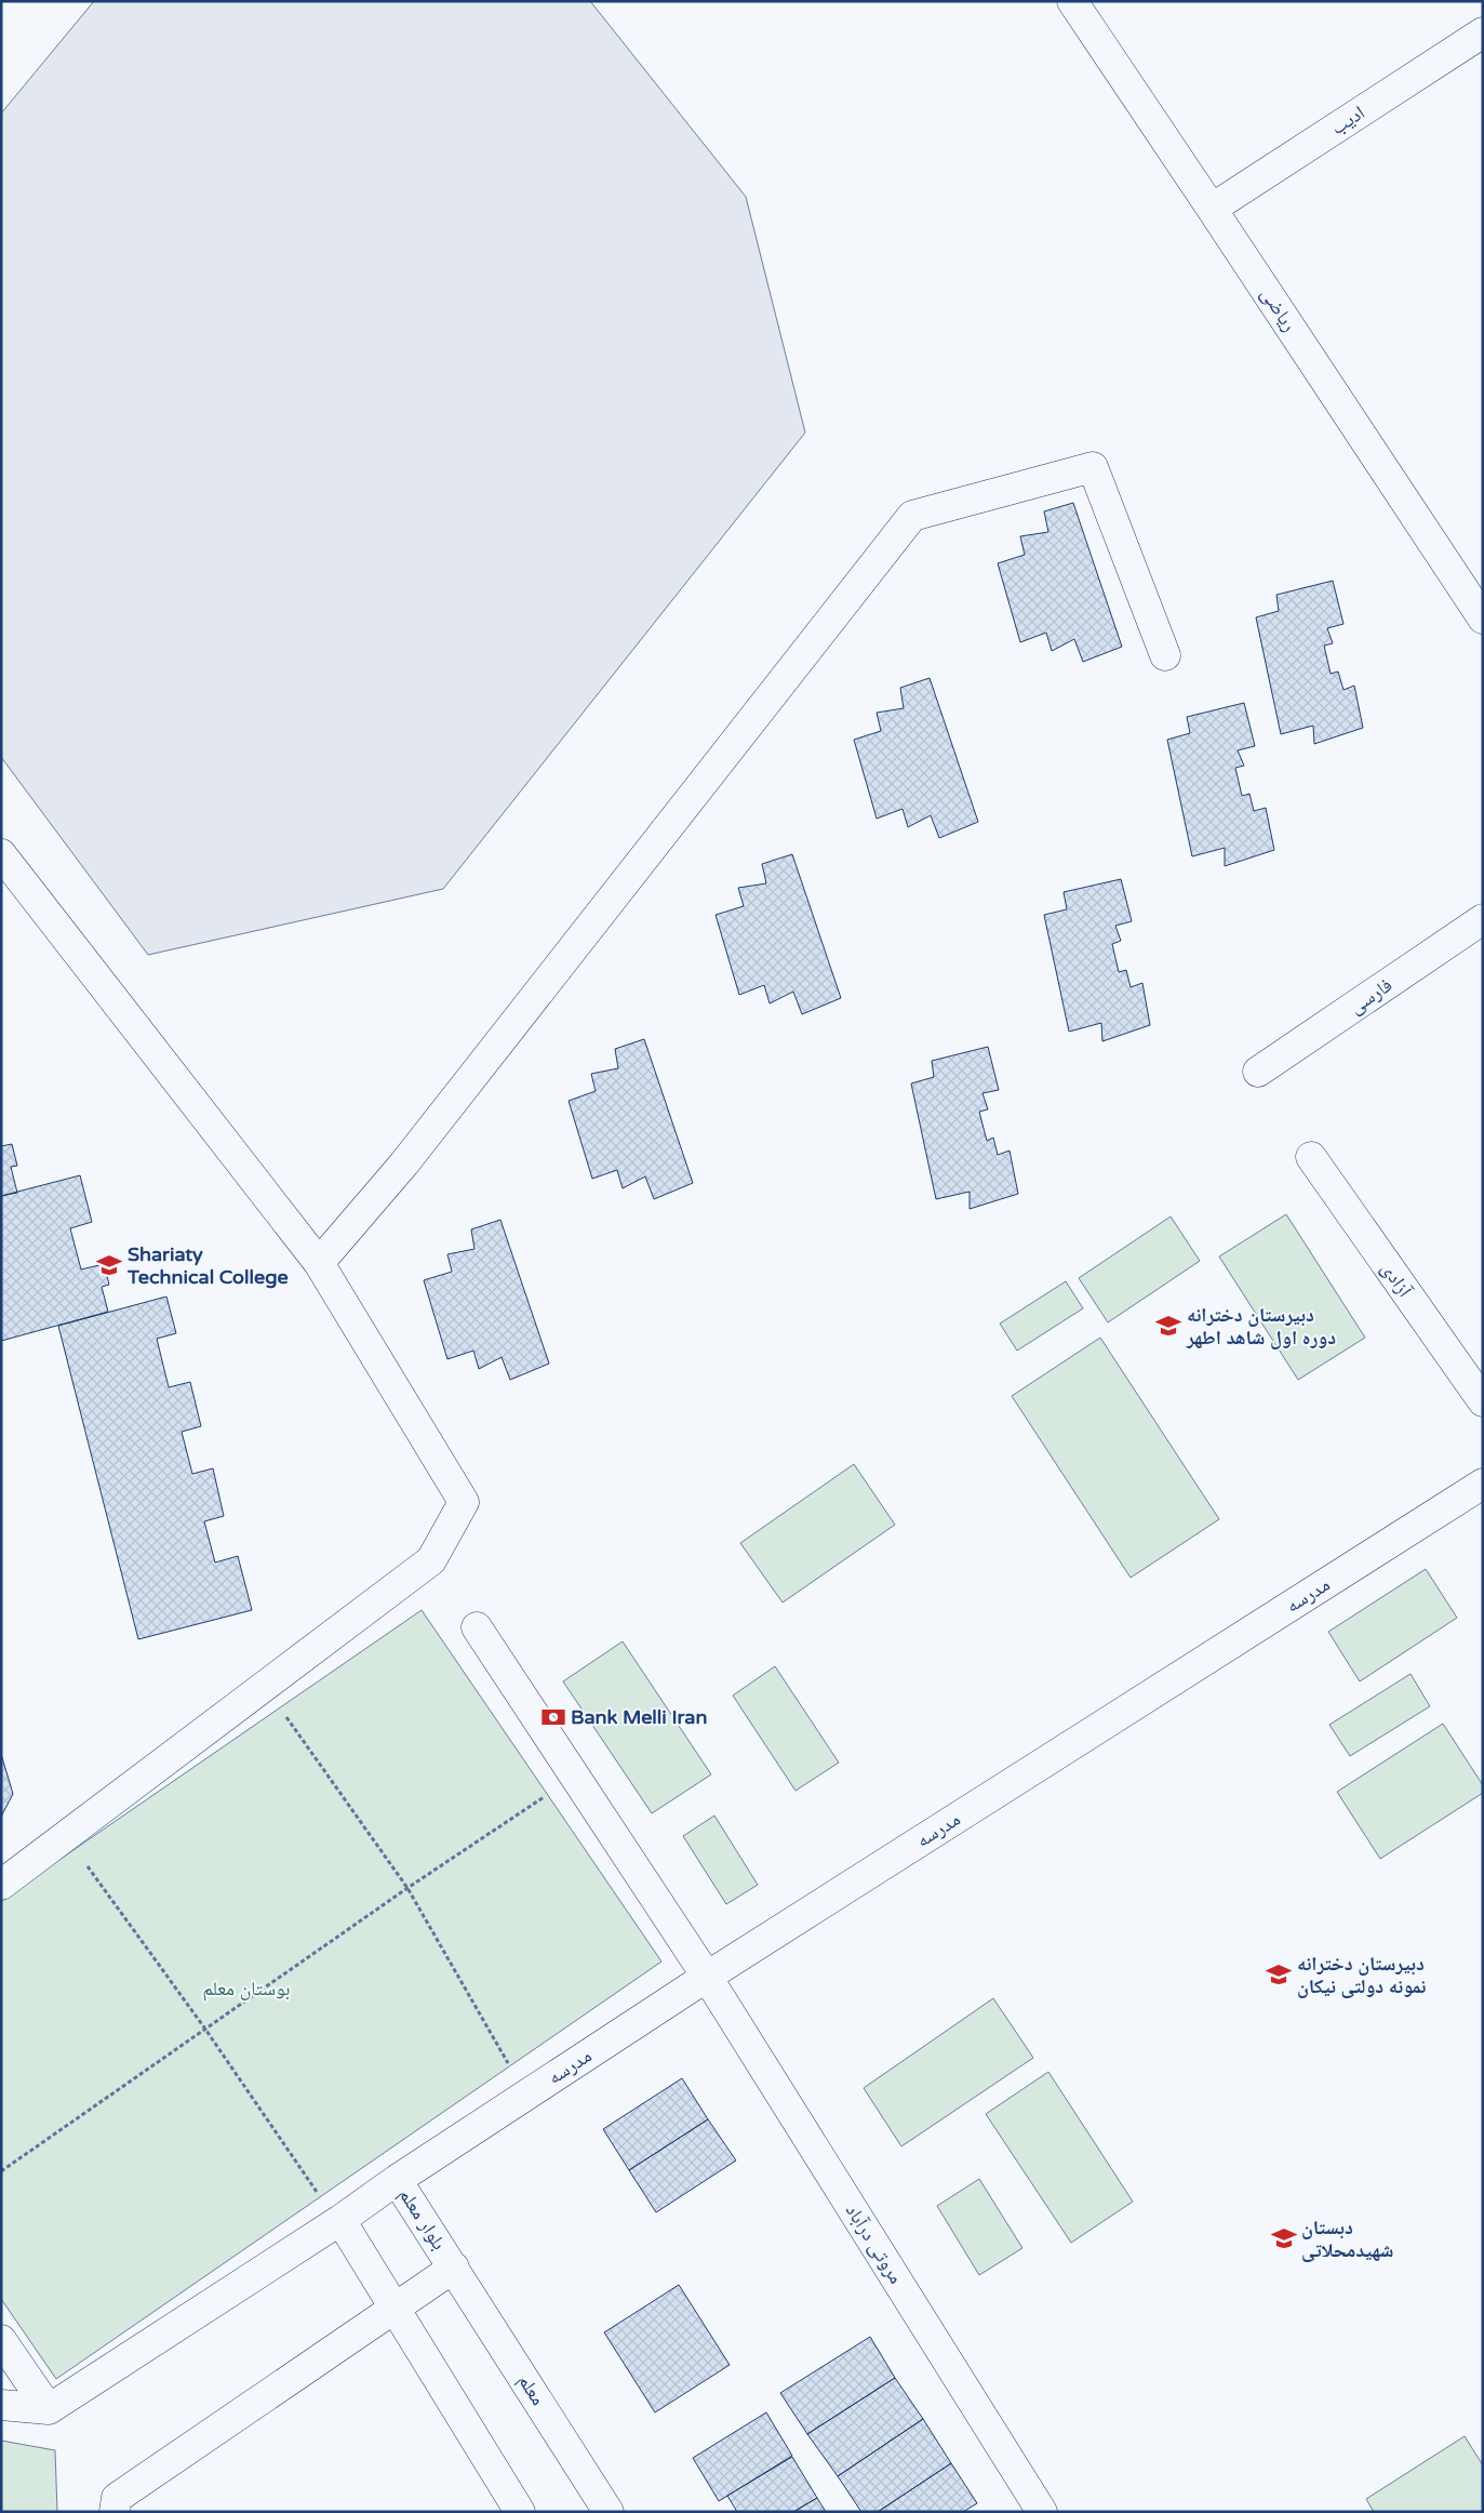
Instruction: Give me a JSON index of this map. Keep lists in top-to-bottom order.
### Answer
{
  "streets": {
    "street": [
      "ادیب",
      "ریاضی",
      "فارسی",
      "آزادی",
      "مدرسه",
      "بلوار معلم",
      "مروتی درآباد",
      "معلم"
    ]
  },
  "crossings": [
    ["ادیب", "ریاضی"],
    ["مدرسه", "بلوار معلم"],
    ["مدرسه", "مروتی درآباد"],
    ["بلوار معلم", "معلم"]
  ],
  "parks": ["بوستان معلم"],
  "places": {
    "school or university": [
      "Shariaty Technical College",
      "دبیرستان دخترانه دوره اول شاهد اطهر",
      "دبيرستان دخترانه نمونه دولتی نيکان",
      "دبستان شهیدمحلاتی"
    ],
    "bank": ["Bank Melli Iran"]
  }
}
